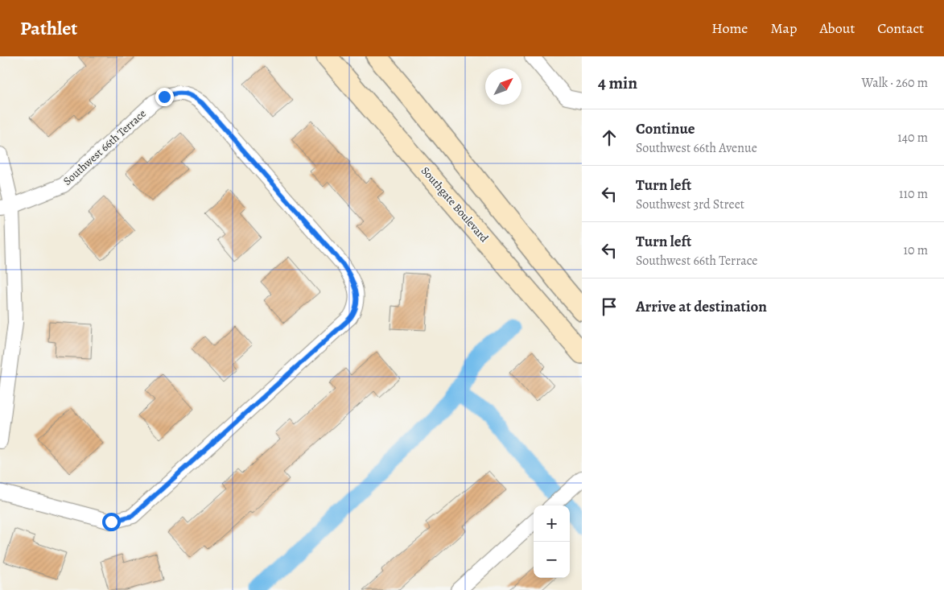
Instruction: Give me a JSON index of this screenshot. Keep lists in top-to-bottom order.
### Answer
{
  "streets": {
    "main road": ["Southgate Boulevard"],
    "street": ["Southwest 66th Terrace"]
  },
  "north": "top right",
  "page": {
    "header": "Pathlet",
    "nav": [
      "Home",
      "Map",
      "About",
      "Contact"
    ],
    "heading": ["4 min", "Walk · 260 m"],
    "list": [
      ["Continue", "Southwest 66th Avenue", "140 m"],
      ["Turn left", "Southwest 3rd Street", "110 m"],
      ["Turn left", "Southwest 66th Terrace", "10 m"],
      "Arrive at destination"
    ],
    "map_buttons": ["+", "−"]
  }
}
